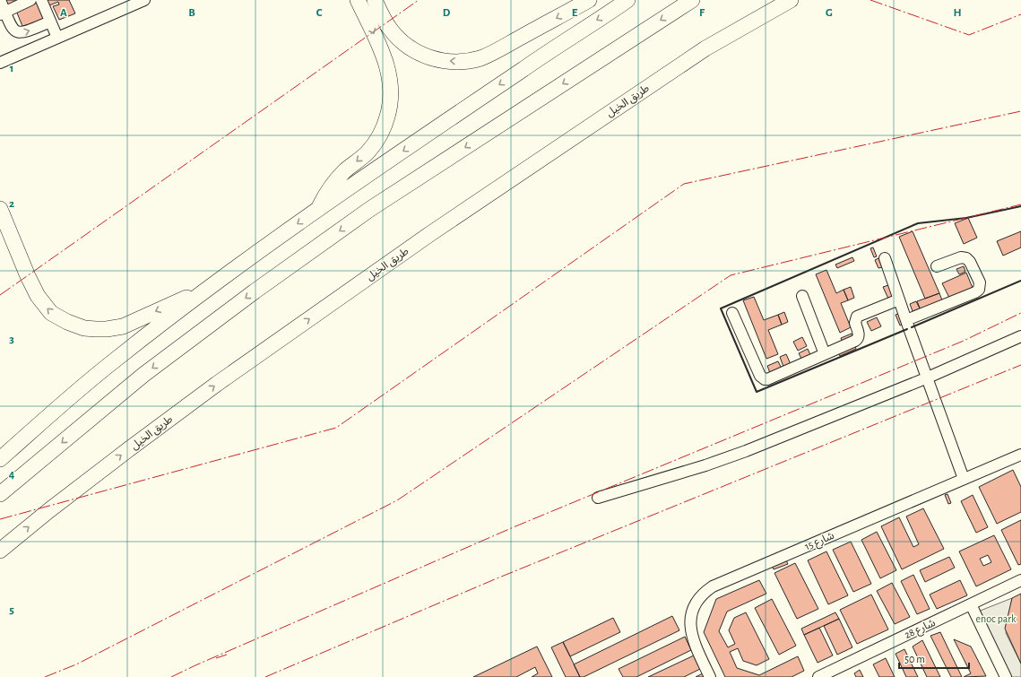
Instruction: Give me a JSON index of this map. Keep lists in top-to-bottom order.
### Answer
{
  "streets": {
    "highway": ["طريق الخيل"],
    "street": ["شارع 15", "شارع 28"]
  },
  "parks": ["enoc park"],
  "scale_bar": "50 m",
  "grid": {
    "columns": [
      "A",
      "B",
      "C",
      "D",
      "E",
      "F",
      "G",
      "H"
    ],
    "rows": [
      "1",
      "2",
      "3",
      "4",
      "5"
    ]
  }
}
